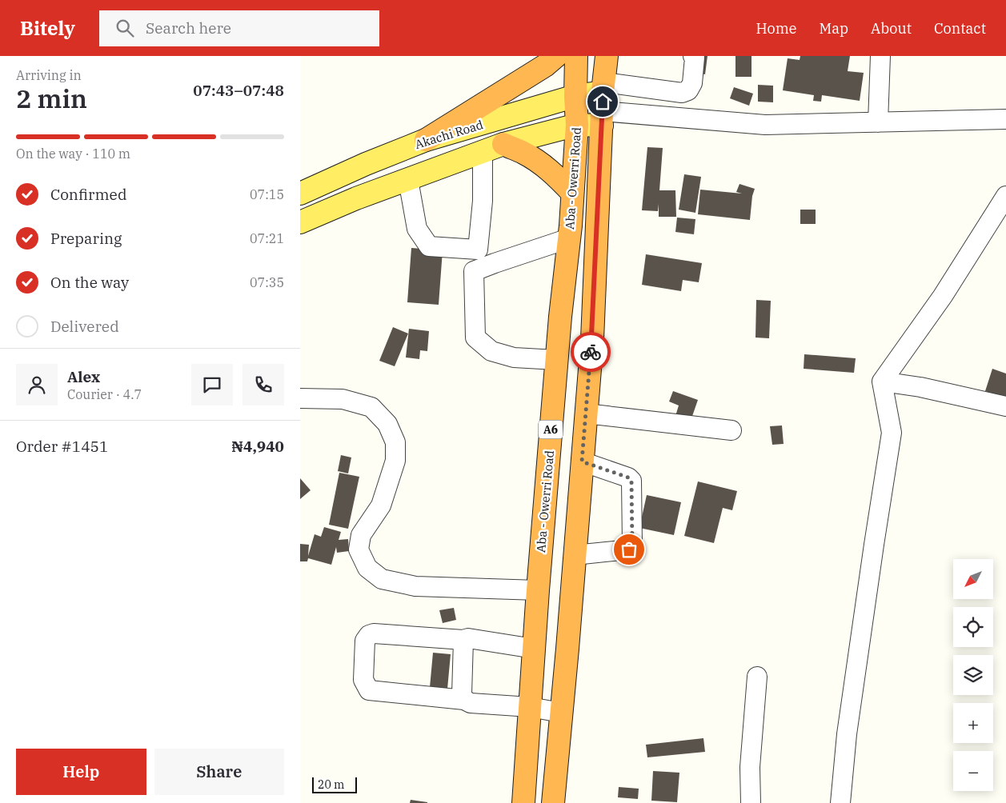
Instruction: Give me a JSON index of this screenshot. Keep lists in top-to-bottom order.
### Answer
{
  "streets": {
    "highway": ["Aba - Owerri Road", "A6"],
    "main road": ["Akachi Road"]
  },
  "crossings": [
    ["Akachi Road", "Aba - Owerri Road"]
  ],
  "scale_bar": "20 m",
  "north": "bottom left",
  "page": {
    "header": "Bitely",
    "search": "Search here",
    "nav": [
      "Home",
      "Map",
      "About",
      "Contact"
    ],
    "heading": ["2 min", "Arriving in", "07:43–07:48"],
    "panel": [
      "Alex",
      "Courier · 4.7",
      "Order #1451",
      "₦4,940"
    ],
    "bar": "On the way · 110 m",
    "list": [
      ["Confirmed", "07:15"],
      ["Preparing", "07:21"],
      ["On the way", "07:35"],
      "Delivered"
    ],
    "map_buttons": ["+", "−"],
    "buttons": ["Help", "Share"],
    "scale": "20 m"
  }
}
